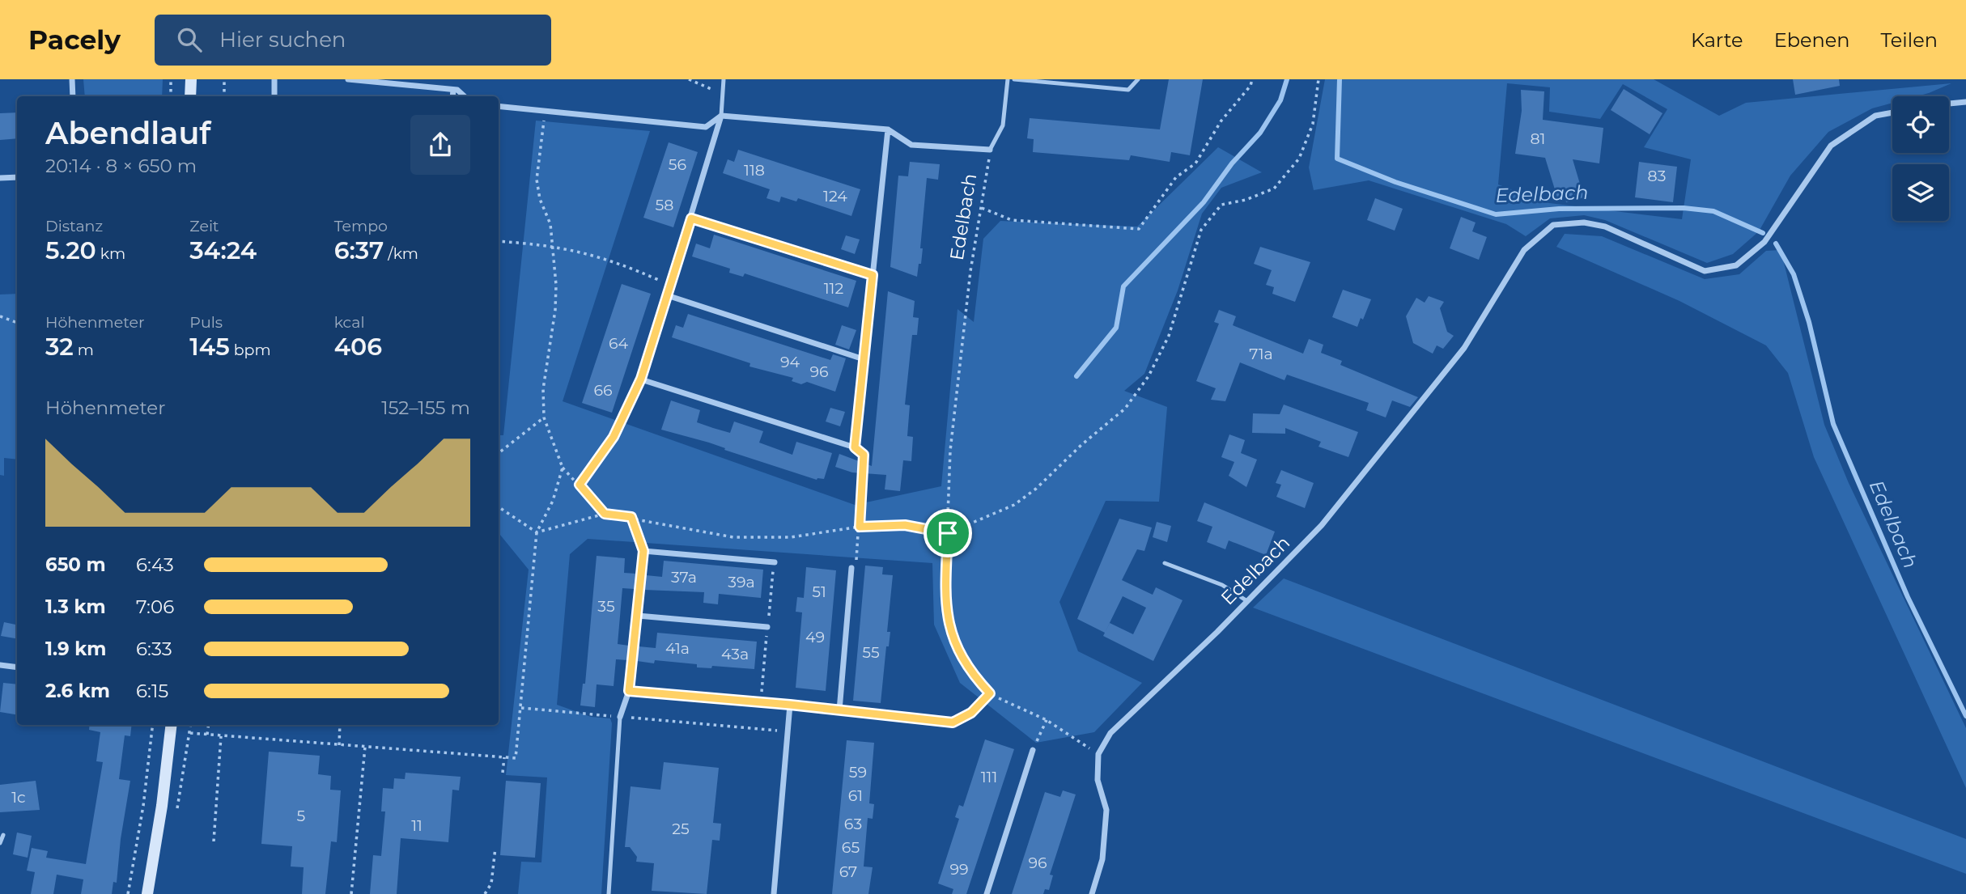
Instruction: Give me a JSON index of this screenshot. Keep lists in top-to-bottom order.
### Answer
{
  "streets": {
    "street": ["Edelbach"]
  },
  "water": ["Edelbach"],
  "house_numbers": [
    "81",
    "56",
    "118",
    "83",
    "124",
    "58",
    "112",
    "64",
    "71a",
    "94",
    "96",
    "66",
    "37a",
    "39a",
    "51",
    "35",
    "49",
    "41a",
    "55",
    "43a",
    "59",
    "111",
    "61",
    "1c",
    "5",
    "63",
    "11",
    "25",
    "65",
    "96",
    "99",
    "67"
  ],
  "page": {
    "header": "Pacely",
    "search": "Hier suchen",
    "nav": ["Karte", "Ebenen", "Teilen"],
    "heading": ["Abendlauf", "20:14 · 8 × 650 m"],
    "stats": [
      ["Distanz", "5.20 km"],
      ["Zeit", "34:24"],
      ["Tempo", "6:37 /km"],
      ["Höhenmeter", "32 m"],
      ["Puls", "145 bpm"],
      ["kcal", "406"]
    ],
    "chart": ["Höhenmeter", "152–155 m"],
    "list": [
      {
        "name": "650 m",
        "note": "6:43"
      },
      {
        "name": "1.3 km",
        "note": "7:06"
      },
      {
        "name": "1.9 km",
        "note": "6:33"
      },
      {
        "name": "2.6 km",
        "note": "6:15"
      }
    ]
  }
}
